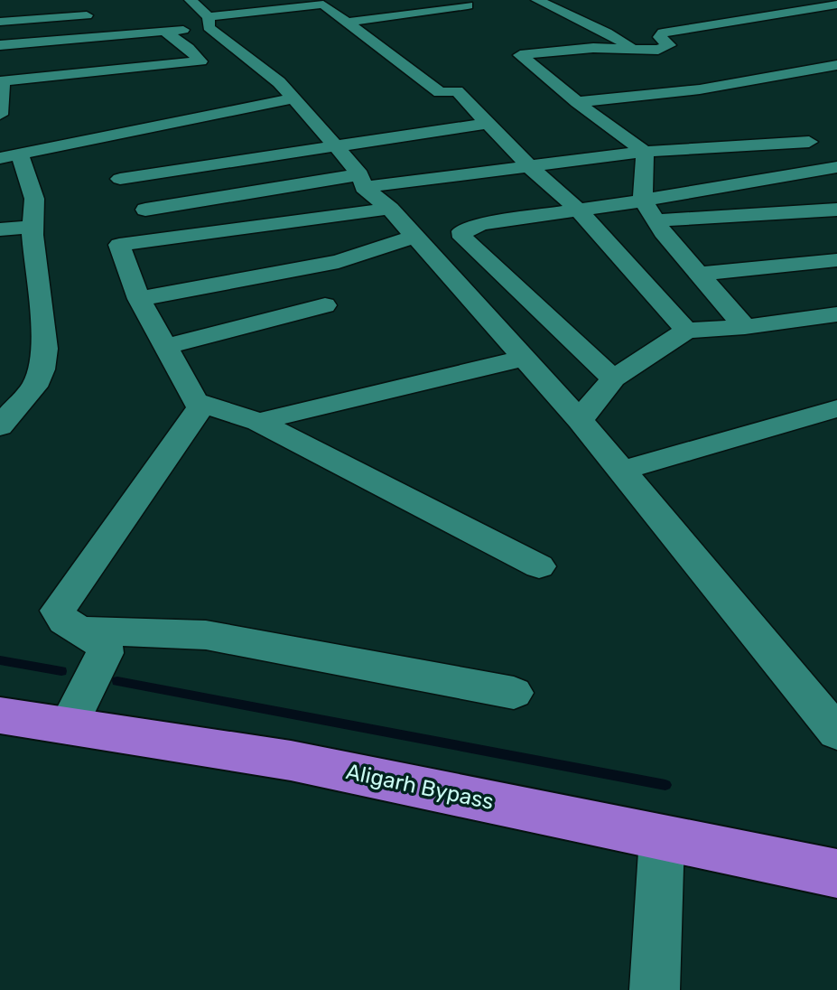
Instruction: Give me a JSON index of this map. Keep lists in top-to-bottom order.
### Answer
{
  "streets": {
    "highway": ["Aligarh Bypass"]
  }
}
